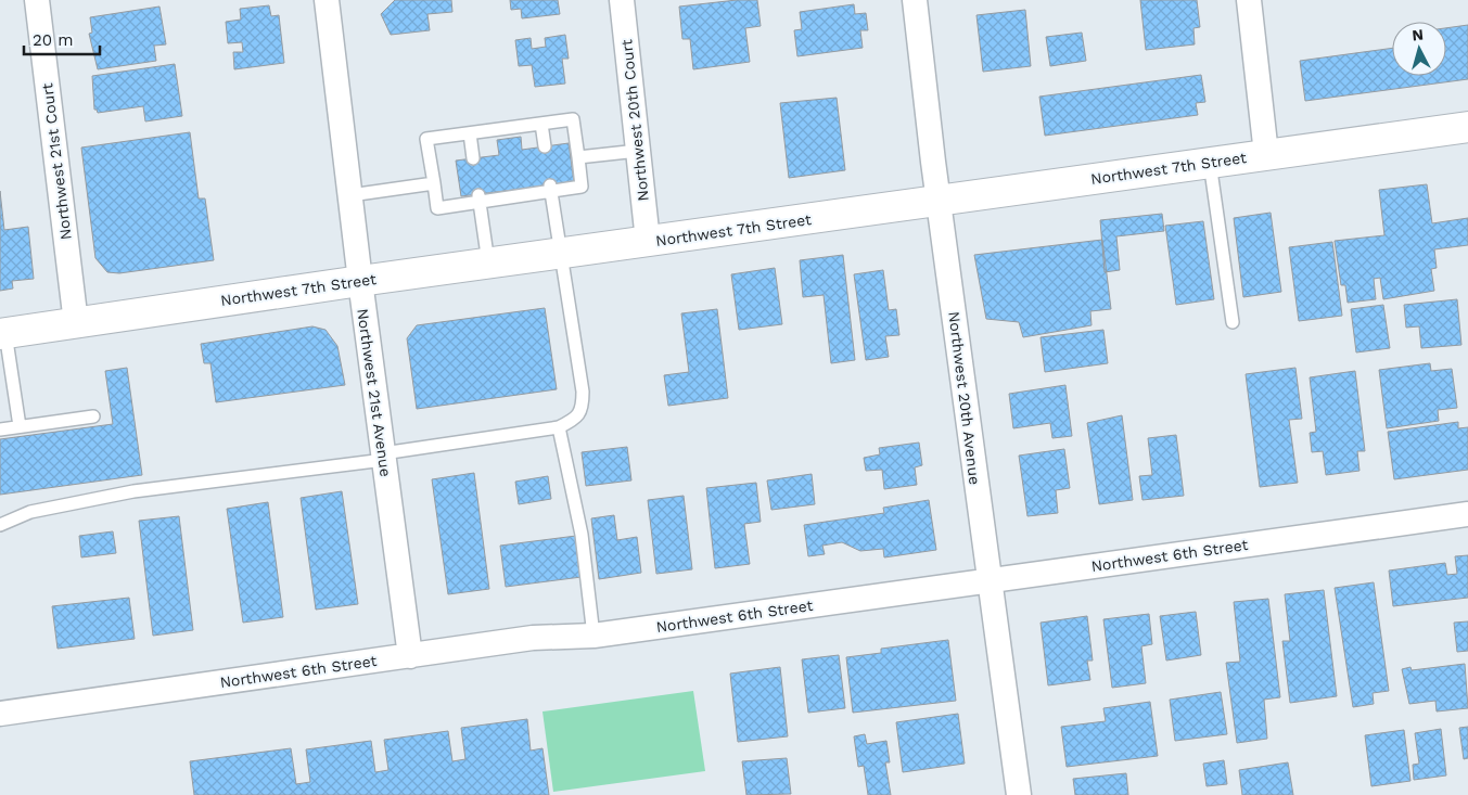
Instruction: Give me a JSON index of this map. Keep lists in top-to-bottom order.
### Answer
{
  "streets": {
    "main road": ["Northwest 7th Street"],
    "street": [
      "Northwest 20th Court",
      "Northwest 21st Court",
      "Northwest 21st Avenue",
      "Northwest 20th Avenue",
      "Northwest 6th Street"
    ]
  },
  "crossings": [
    ["Northwest 20th Court", "Northwest 7th Street"],
    ["Northwest 21st Court", "Northwest 7th Street"],
    ["Northwest 7th Street", "Northwest 21st Avenue"],
    ["Northwest 7th Street", "Northwest 20th Avenue"],
    ["Northwest 21st Avenue", "Northwest 6th Street"],
    ["Northwest 20th Avenue", "Northwest 6th Street"]
  ],
  "scale_bar": "20 m",
  "north": "top"
}
